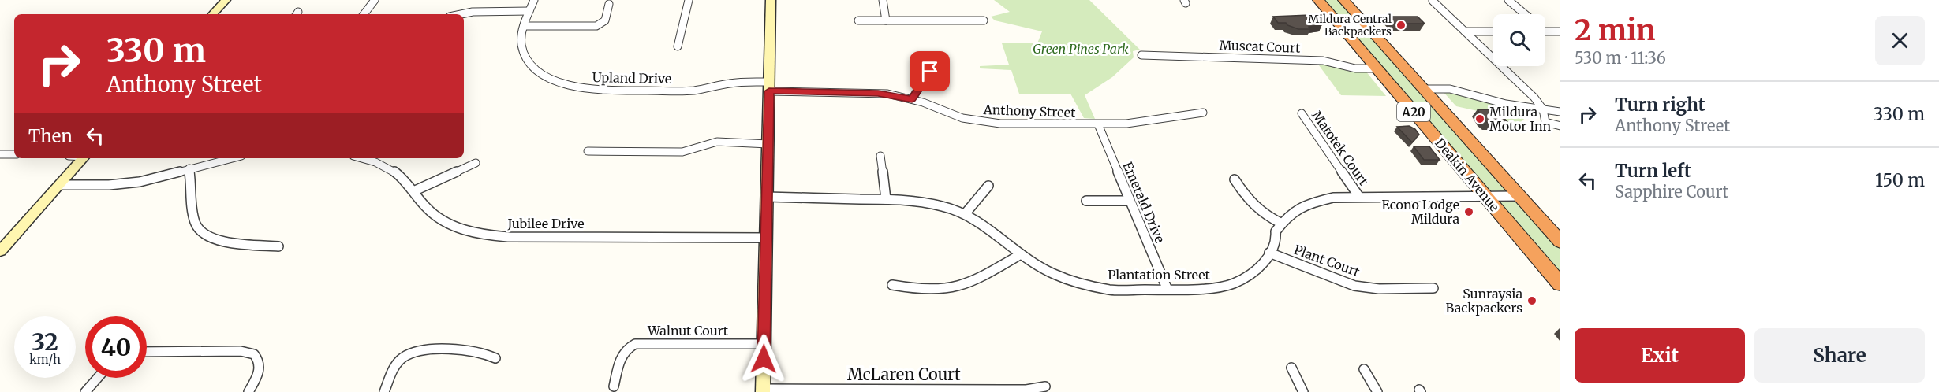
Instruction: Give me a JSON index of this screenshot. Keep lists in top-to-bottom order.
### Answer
{
  "streets": {
    "highway": ["A20", "Deakin Avenue"],
    "street": [
      "Muscat Court",
      "Upland Drive",
      "Anthony Street",
      "Matotek Court",
      "Emerald Drive",
      "Jubilee Drive",
      "Plant Court",
      "Plantation Street",
      "Walnut Court",
      "McLaren Court"
    ]
  },
  "crossings": [
    ["Muscat Court", "Deakin Avenue"],
    ["Upland Drive", "Anthony Street"],
    ["Anthony Street", "Emerald Drive"],
    ["Matotek Court", "Plantation Street"],
    ["Deakin Avenue", "Plantation Street"],
    ["Emerald Drive", "Plantation Street"],
    ["Plant Court", "Plantation Street"]
  ],
  "parks": ["Green Pines Park"],
  "places": [
    "Mildura Central Backpackers",
    "Mildura Motor Inn",
    "Econo Lodge Mildura",
    "Sunraysia Backpackers"
  ],
  "page": {
    "heading": ["2 min", "530 m · 11:36"],
    "turn": ["330 m", "Anthony Street"],
    "list": [
      {
        "name": "Turn right",
        "note": "Anthony Street",
        "value": "330 m"
      },
      {
        "name": "Turn left",
        "note": "Sapphire Court",
        "value": "150 m"
      }
    ],
    "then": "Then",
    "speed": "32 km/h",
    "limit": "40",
    "buttons": ["Exit", "Share"]
  }
}
